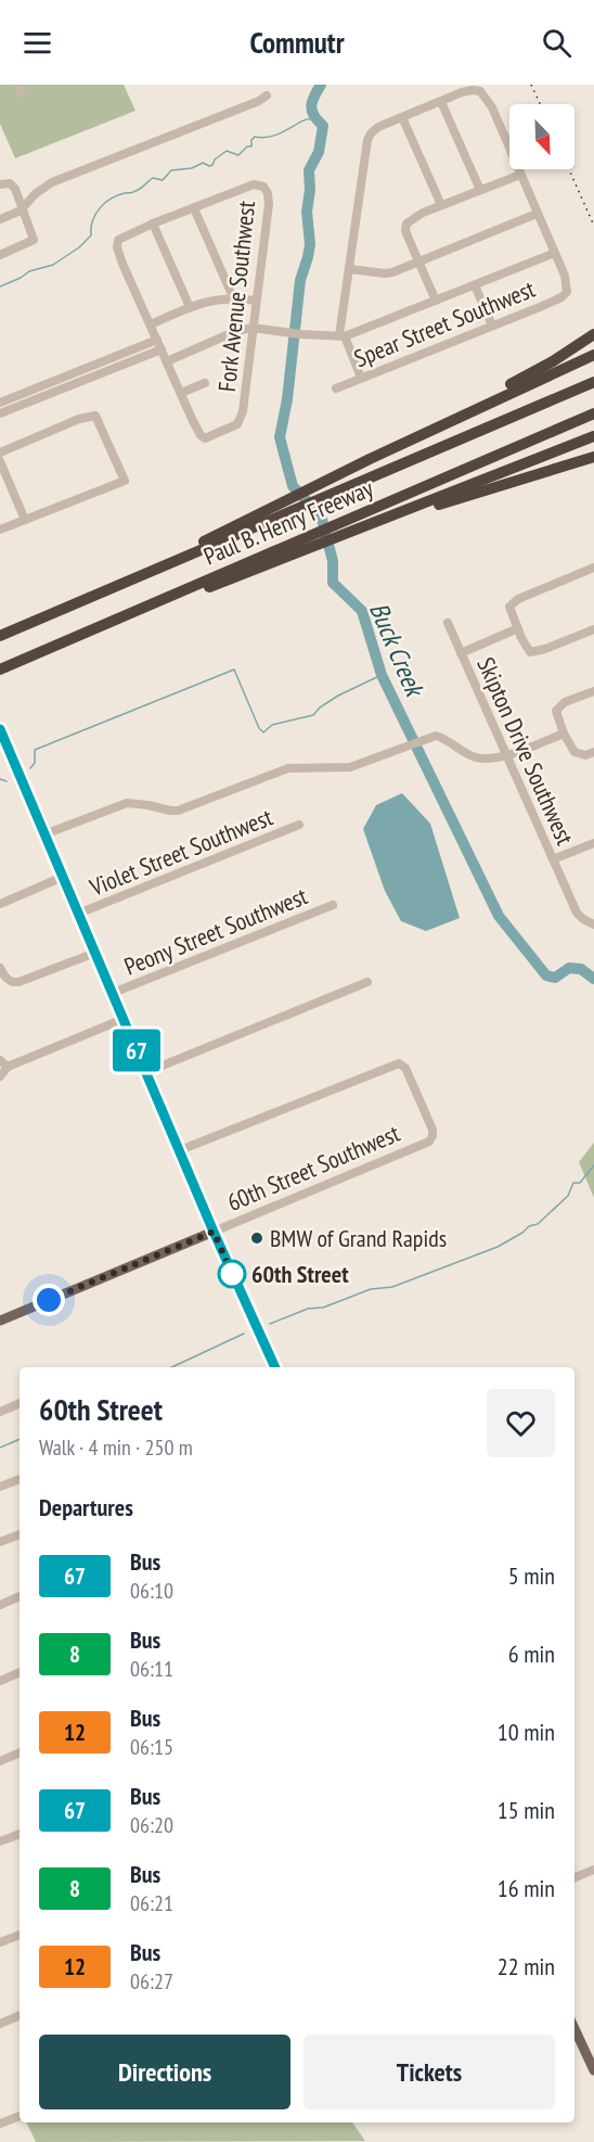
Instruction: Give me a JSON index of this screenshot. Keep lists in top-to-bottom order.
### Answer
{
  "streets": {
    "highway": ["Paul B. Henry Freeway"],
    "street": [
      "Fork Avenue Southwest",
      "Spear Street Southwest",
      "Skipton Drive Southwest",
      "Violet Street Southwest",
      "Peony Street Southwest",
      "60th Street Southwest"
    ]
  },
  "water": ["Buck Creek"],
  "places": ["BMW of Grand Rapids", "60th Street"],
  "lines": ["bus line 67"],
  "north": "bottom right",
  "page": {
    "header": "Commutr",
    "on_map": "67",
    "heading": [
      ["60th Street", "Walk · 4 min · 250 m"],
      "Departures"
    ],
    "list": [
      {
        "mark": "67",
        "name": "Bus",
        "note": "06:10",
        "value": "5 min"
      },
      {
        "mark": "8",
        "name": "Bus",
        "note": "06:11",
        "value": "6 min"
      },
      {
        "mark": "12",
        "name": "Bus",
        "note": "06:15",
        "value": "10 min"
      },
      {
        "mark": "67",
        "name": "Bus",
        "note": "06:20",
        "value": "15 min"
      },
      {
        "mark": "8",
        "name": "Bus",
        "note": "06:21",
        "value": "16 min"
      },
      {
        "mark": "12",
        "name": "Bus",
        "note": "06:27",
        "value": "22 min"
      }
    ],
    "buttons": ["Directions", "Tickets"]
  }
}
